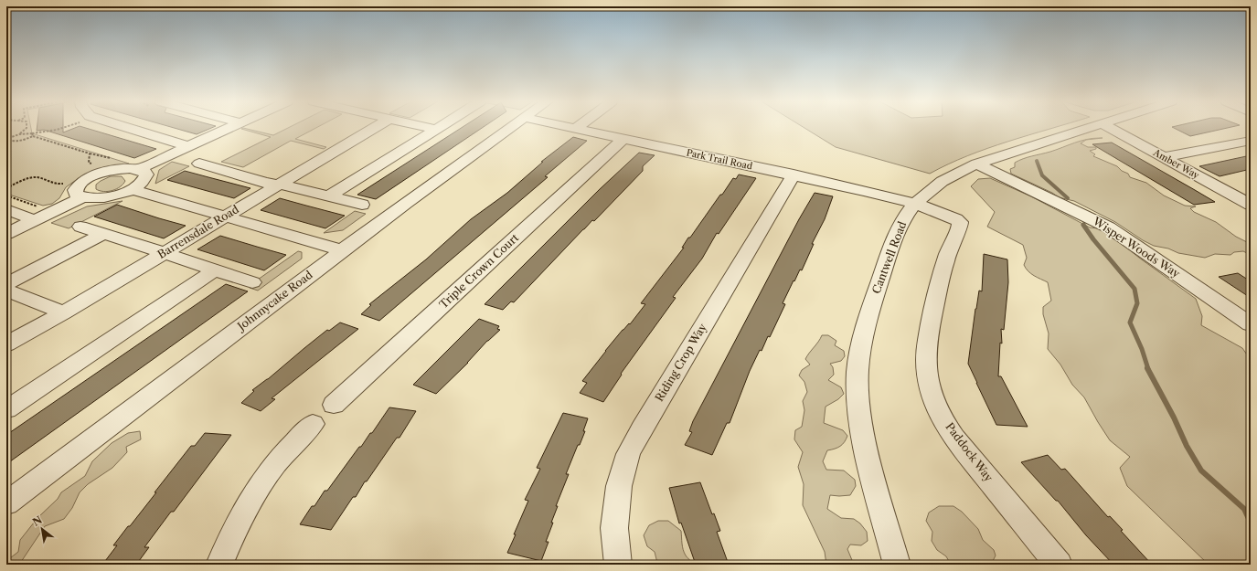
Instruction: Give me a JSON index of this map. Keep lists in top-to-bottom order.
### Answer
{
  "streets": {
    "street": [
      "Park Trail Road",
      "Amber Way",
      "Barrensdale Road",
      "Wisper Woods Way",
      "Cantwell Road",
      "Triple Crown Court",
      "Johnnycake Road",
      "Riding Crop Way",
      "Paddock Way"
    ]
  },
  "crossings": [
    ["Park Trail Road", "Cantwell Road"],
    ["Park Trail Road", "Triple Crown Court"],
    ["Park Trail Road", "Riding Crop Way"],
    ["Park Trail Road", "Paddock Way"],
    ["Wisper Woods Way", "Cantwell Road"],
    ["Cantwell Road", "Paddock Way"]
  ],
  "north": "top left"
}
